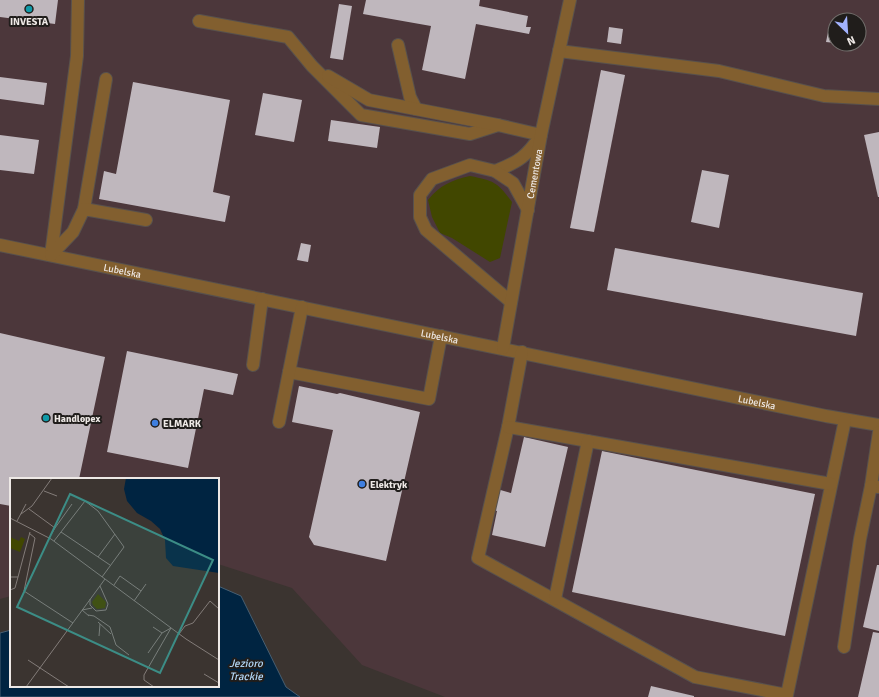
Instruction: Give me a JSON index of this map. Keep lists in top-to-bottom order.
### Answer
{
  "streets": {
    "street": ["Cementowa", "Lubelska"]
  },
  "crossings": [
    ["Cementowa", "Lubelska"]
  ],
  "water": ["Jezioro Trackie"],
  "places": [
    "INVESTA",
    "Handlopex",
    "ELMARK",
    "Elektryk"
  ],
  "north": "bottom right"
}
